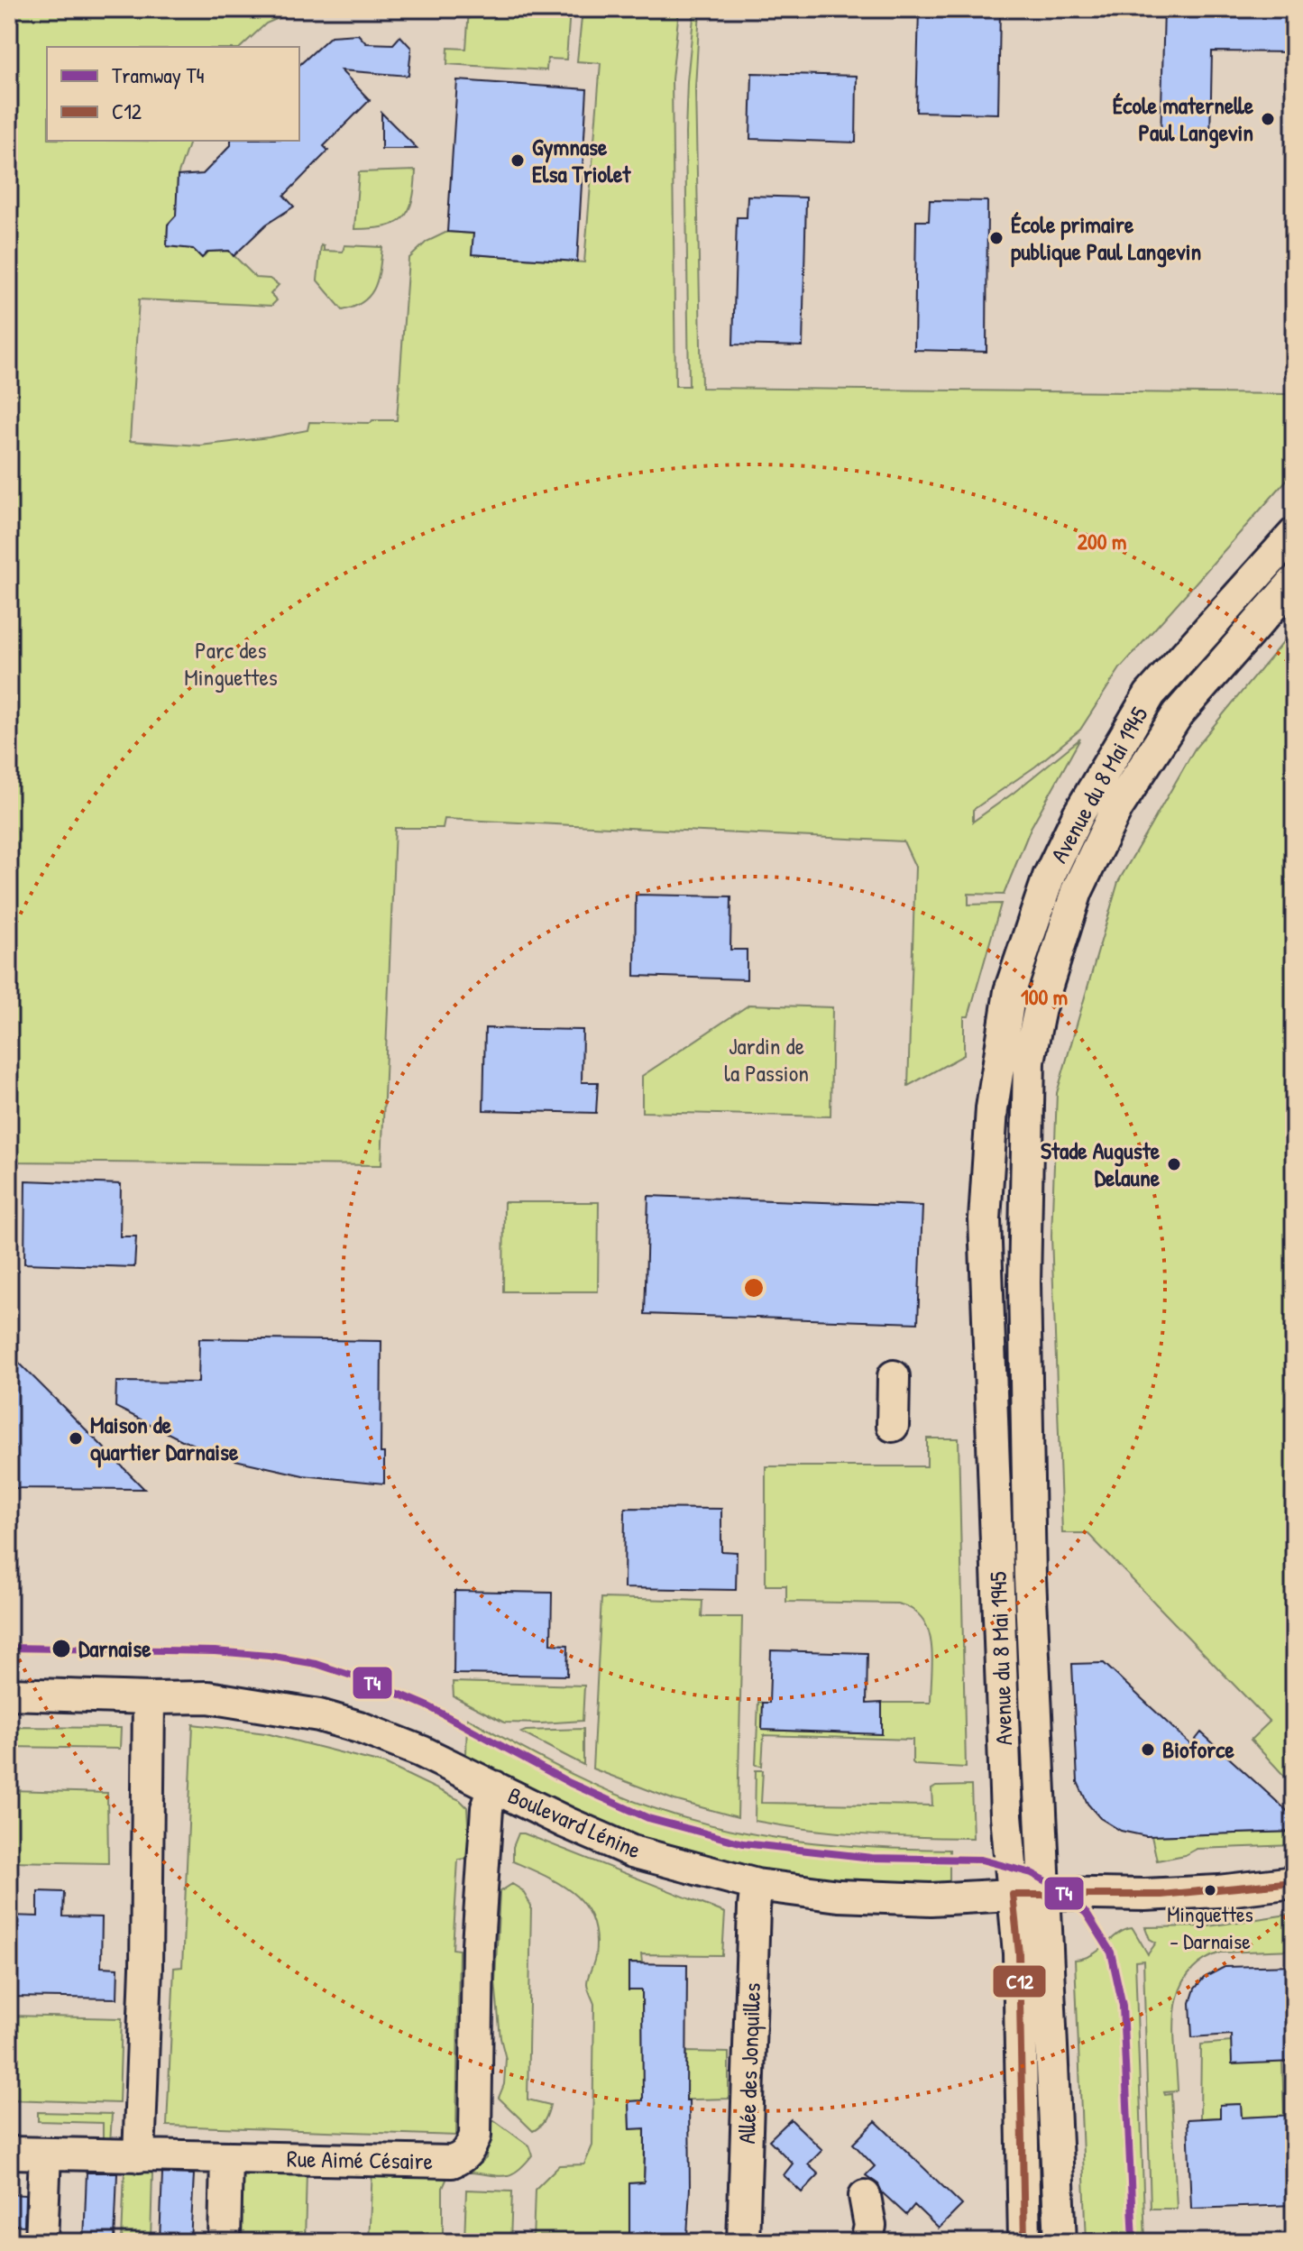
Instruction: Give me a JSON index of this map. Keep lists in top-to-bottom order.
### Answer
{
  "streets": {
    "street": [
      "Avenue du 8 Mai 1945",
      "Boulevard Lénine",
      "Allée des Jonquilles",
      "Rue Aimé Césaire"
    ]
  },
  "crossings": [
    ["Avenue du 8 Mai 1945", "Boulevard Lénine"],
    ["Boulevard Lénine", "Allée des Jonquilles"],
    ["Boulevard Lénine", "Rue Aimé Césaire"]
  ],
  "parks": ["Parc des Minguettes", "Jardin de la Passion"],
  "places": [
    "École maternelle Paul Langevin",
    "Gymnase Elsa Triolet",
    "École primaire publique Paul Langevin",
    "Stade Auguste Delaune",
    "Maison de quartier Darnaise",
    "Darnaise",
    "Bioforce",
    "Minguettes - Darnaise"
  ],
  "lines": ["tram line T4", "transit line C12"],
  "legend": ["Tramway T4", "C12"],
  "rings": ["200 m", "100 m"]
}
